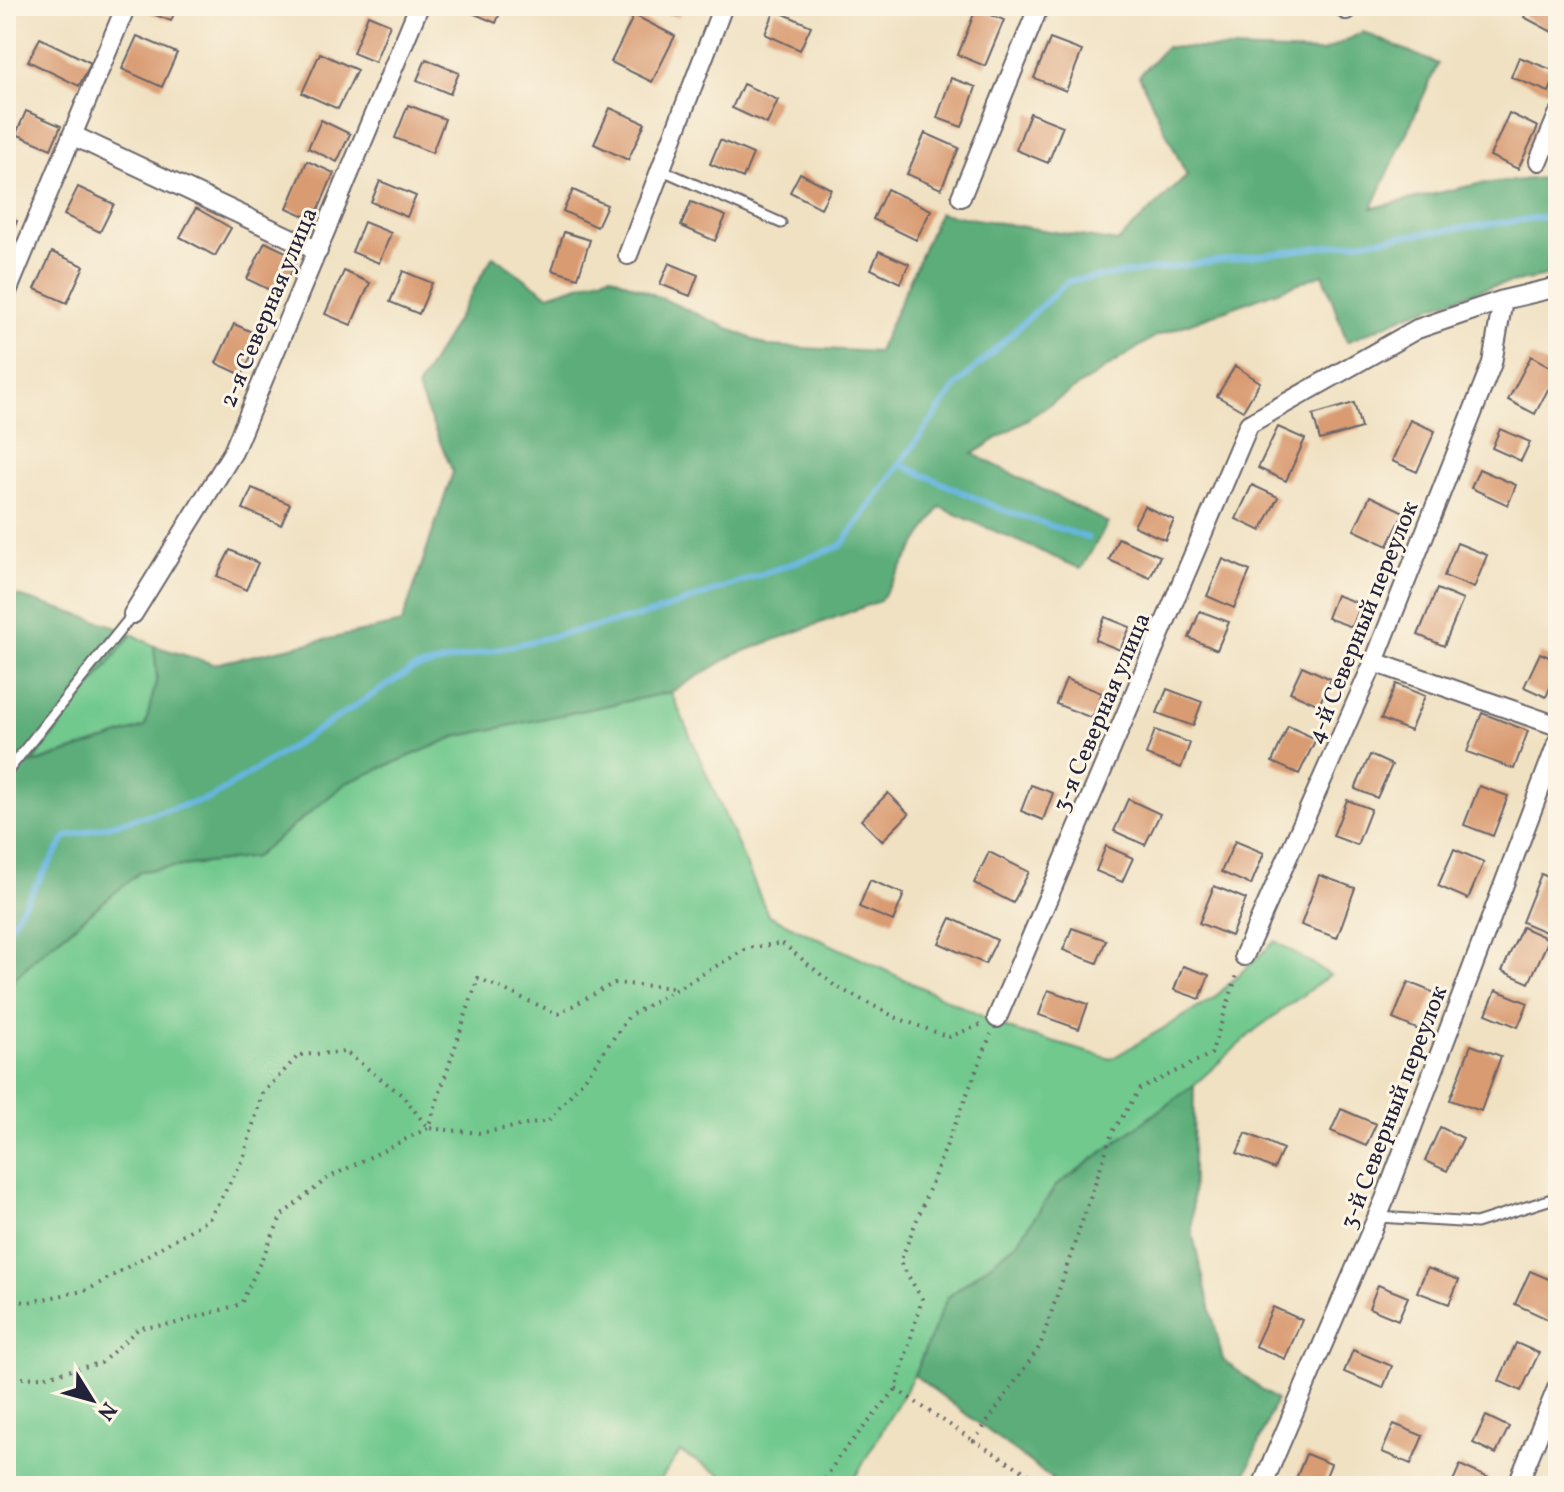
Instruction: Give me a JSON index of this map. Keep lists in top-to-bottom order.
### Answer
{
  "streets": {
    "street": [
      "2-я Северная улица",
      "4-й Северный переулок",
      "3-я Северная улица",
      "3-й Северный переулок"
    ]
  },
  "crossings": [
    ["4-й Северный переулок", "3-я Северная улица"]
  ],
  "north": "bottom right"
}
